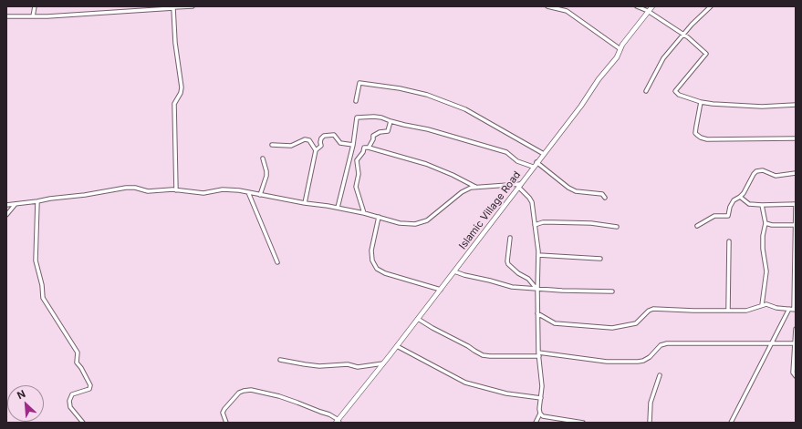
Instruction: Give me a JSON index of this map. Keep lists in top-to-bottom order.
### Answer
{
  "streets": {
    "street": ["Islamic Village Road"]
  },
  "north": "top left"
}
